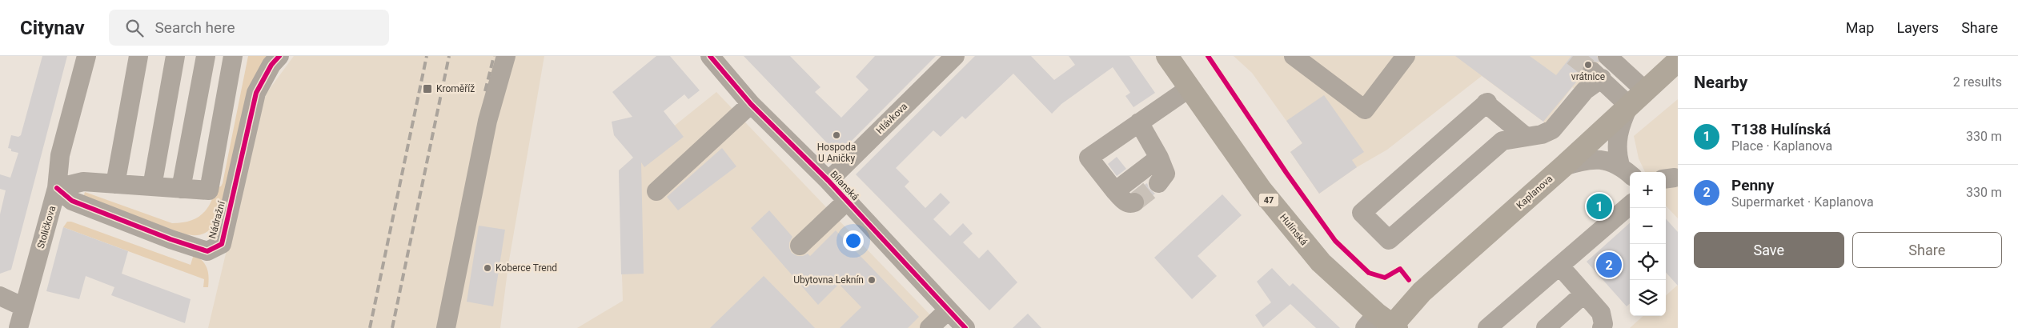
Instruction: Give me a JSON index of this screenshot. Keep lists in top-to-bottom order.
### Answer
{
  "streets": {
    "main road": ["Kaplanova", "47", "Hulínská"],
    "street": [
      "Hlávkova",
      "Bílanská",
      "Nádražní",
      "Stoličkova"
    ]
  },
  "crossings": [
    ["Hlávkova", "Bílanská"],
    ["Kaplanova", "Hulínská"],
    ["Nádražní", "Stoličkova"]
  ],
  "places": {
    "other": [
      "vrátnice",
      "Hospoda U Aničky",
      "Koberce Trend",
      "Ubytovna Leknín"
    ],
    "transit": ["Kroměříž"]
  },
  "page": {
    "header": "Citynav",
    "search": "Search here",
    "nav": ["Map", "Layers", "Share"],
    "heading": ["Nearby", "2 results"],
    "list": [
      {
        "mark": "1",
        "name": "T138 Hulínská",
        "note": "Place · Kaplanova",
        "value": "330 m"
      },
      {
        "mark": "2",
        "name": "Penny",
        "note": "Supermarket · Kaplanova",
        "value": "330 m"
      }
    ],
    "map_buttons": ["+", "−"],
    "pins": ["1", "2"],
    "buttons": ["Save", "Share"]
  }
}
